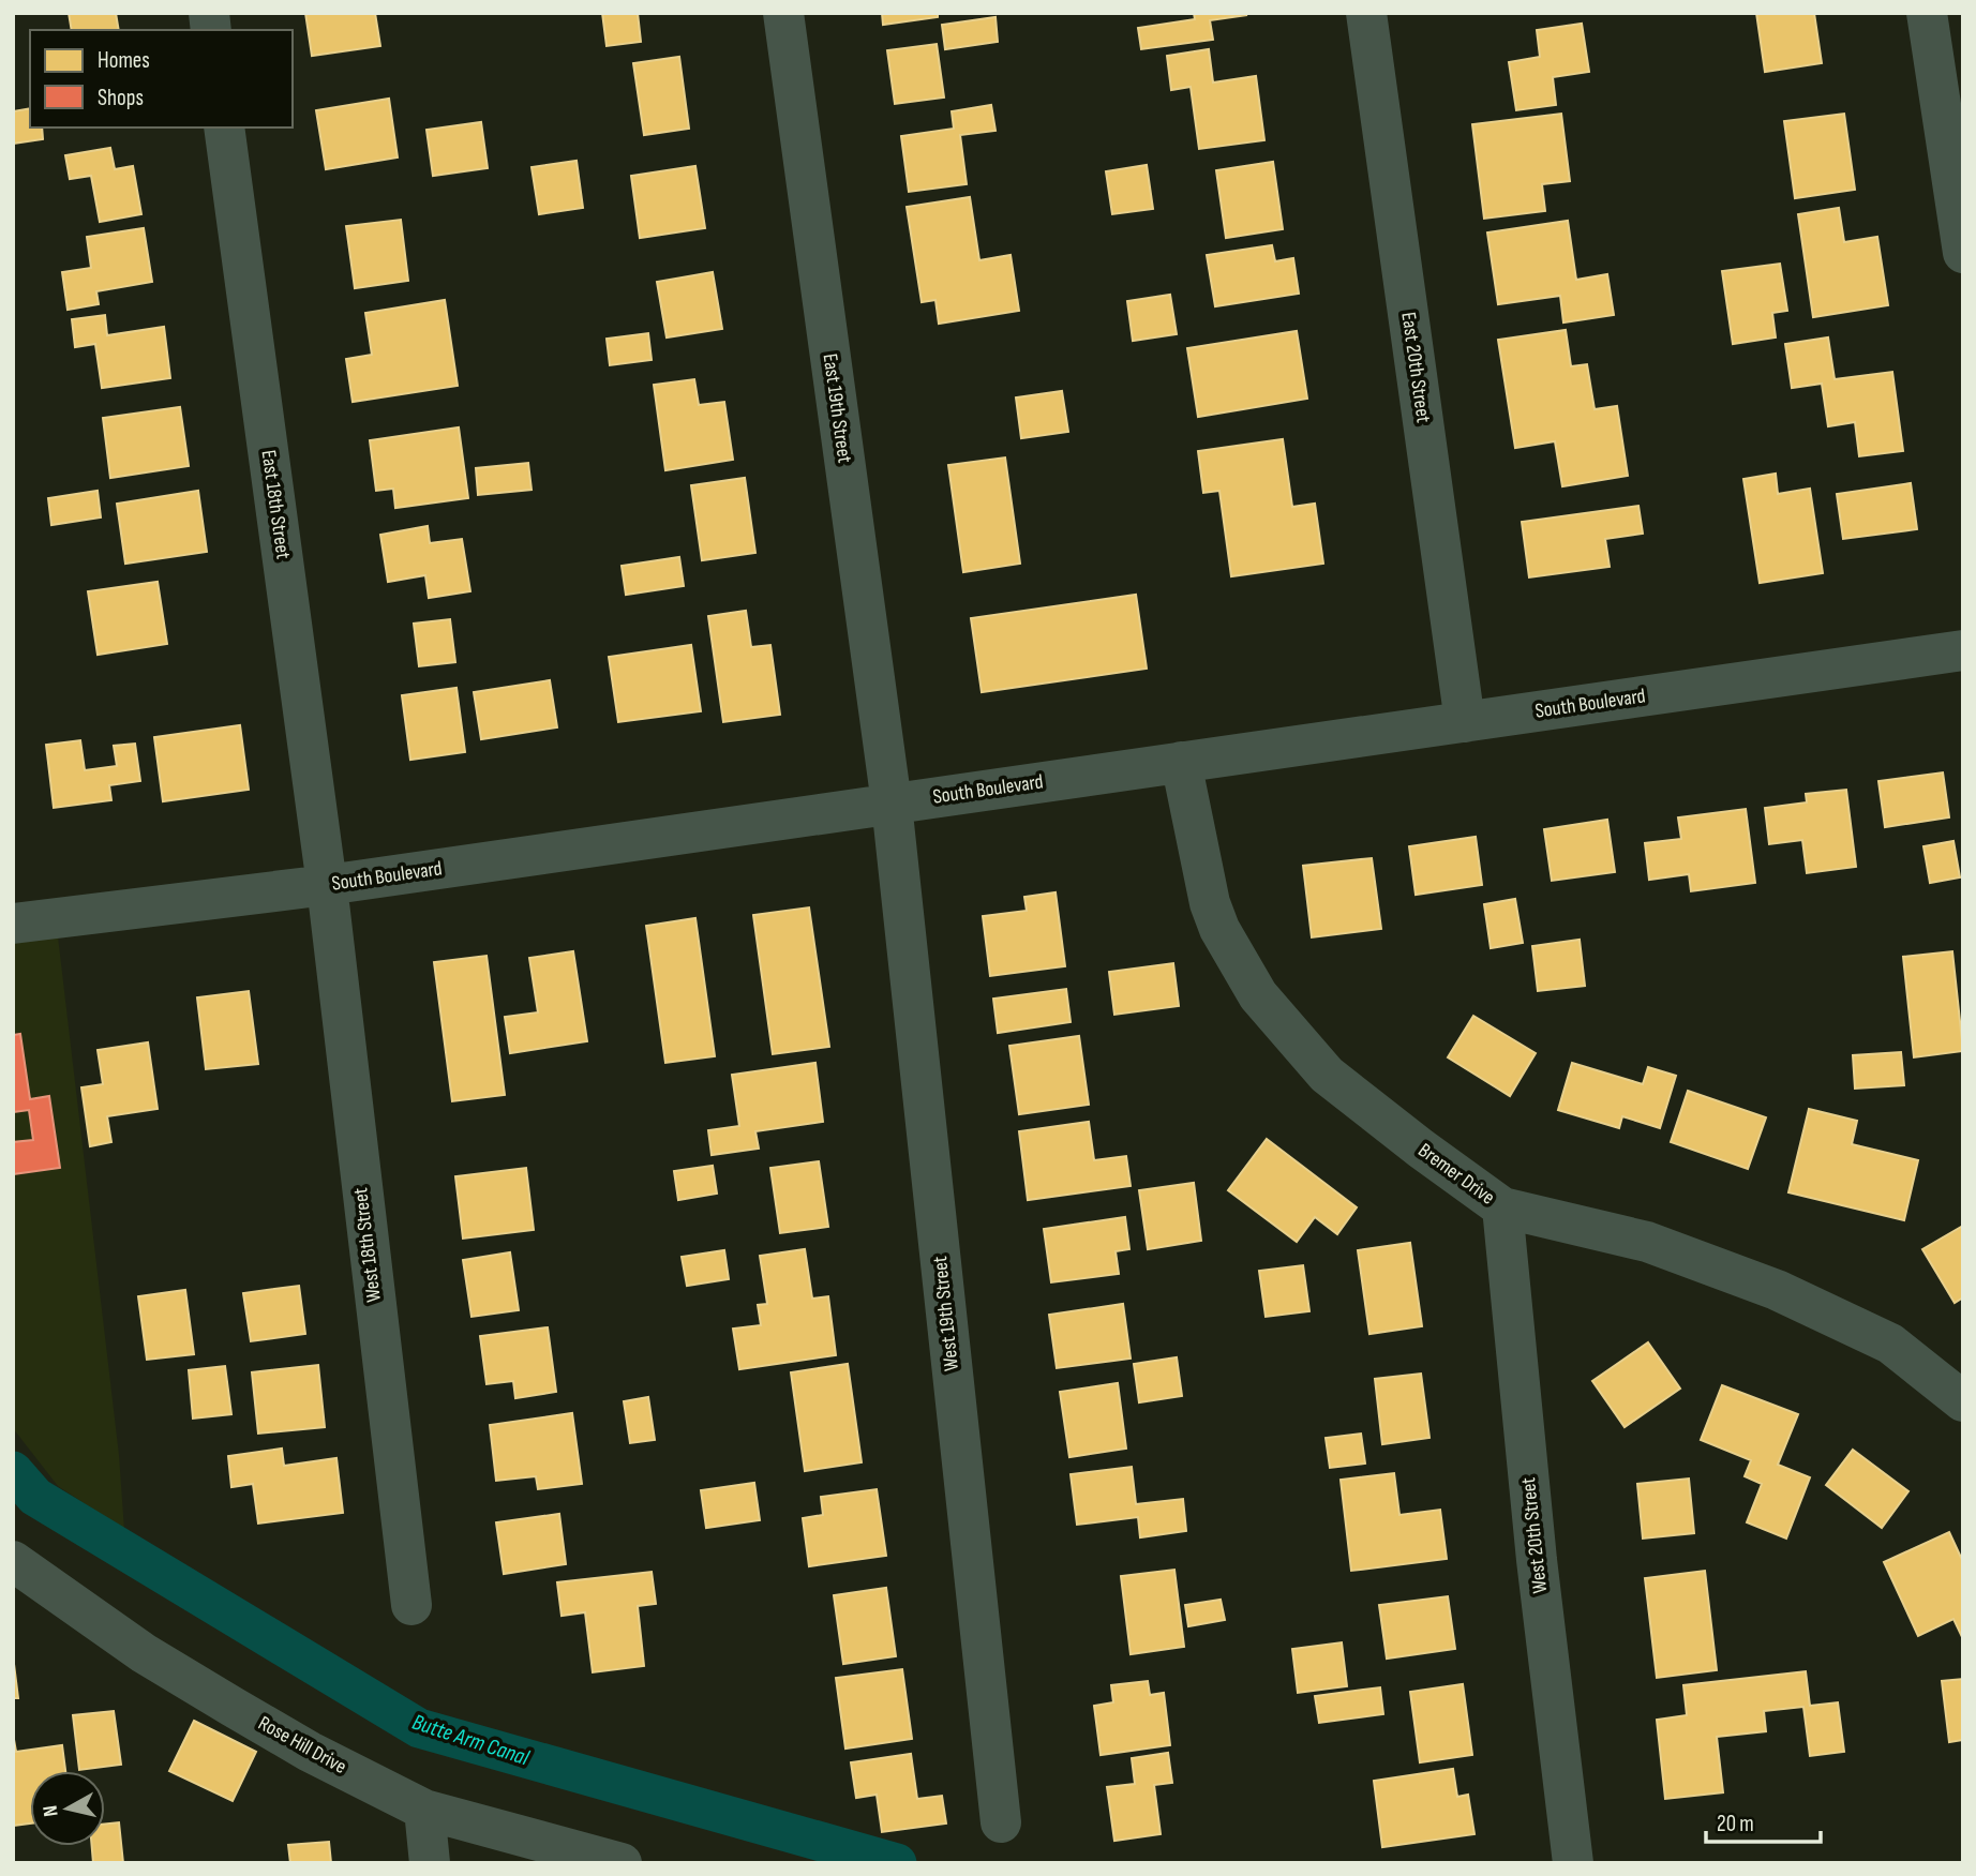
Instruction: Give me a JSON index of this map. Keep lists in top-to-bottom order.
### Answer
{
  "streets": {
    "street": [
      "East 20th Street",
      "East 19th Street",
      "East 18th Street",
      "South Boulevard",
      "Bremer Drive",
      "West 18th Street",
      "West 19th Street",
      "West 20th Street",
      "Rose Hill Drive"
    ]
  },
  "crossings": [
    ["East 20th Street", "South Boulevard"],
    ["East 19th Street", "South Boulevard"],
    ["East 19th Street", "West 19th Street"],
    ["East 18th Street", "South Boulevard"],
    ["East 18th Street", "West 18th Street"],
    ["South Boulevard", "Bremer Drive"],
    ["South Boulevard", "West 18th Street"],
    ["South Boulevard", "West 19th Street"],
    ["Bremer Drive", "West 20th Street"]
  ],
  "water": ["Butte Arm Canal"],
  "legend": ["Homes", "Shops"],
  "scale_bar": "20 m",
  "north": "left"
}
